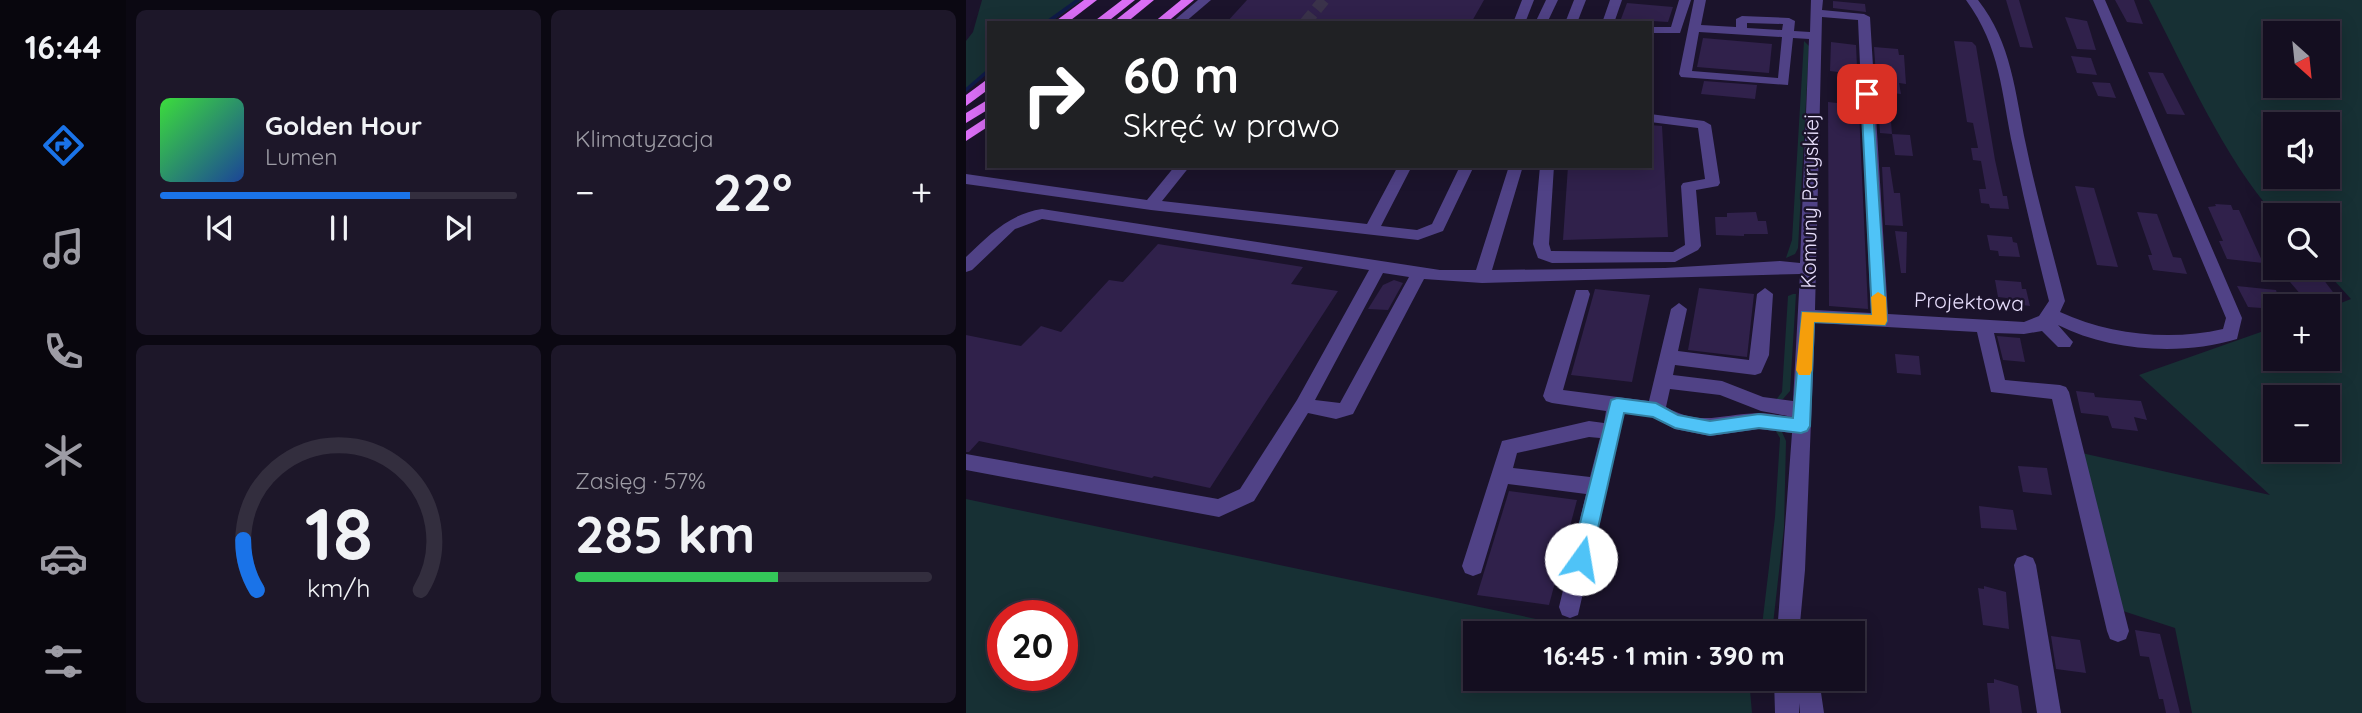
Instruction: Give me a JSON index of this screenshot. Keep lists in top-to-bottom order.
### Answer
{
  "streets": {
    "street": ["Komuny Paryskiej", "Projektowa"]
  },
  "crossings": [
    ["Komuny Paryskiej", "Projektowa"]
  ],
  "north": "bottom right",
  "page": {
    "tabs": "16:44",
    "tile": [
      "Klimatyzacja",
      ["Zasięg · 57%", "285 km"]
    ],
    "map_buttons": ["+", "−"],
    "turn": ["60 m", "Skręć w prawo"],
    "song": ["Golden Hour", "Lumen"],
    "heat": ["−", "22°", "+"],
    "limit": "20",
    "trip": "16:45 · 1 min · 390 m",
    "gauge": ["18", "km/h"]
  }
}
